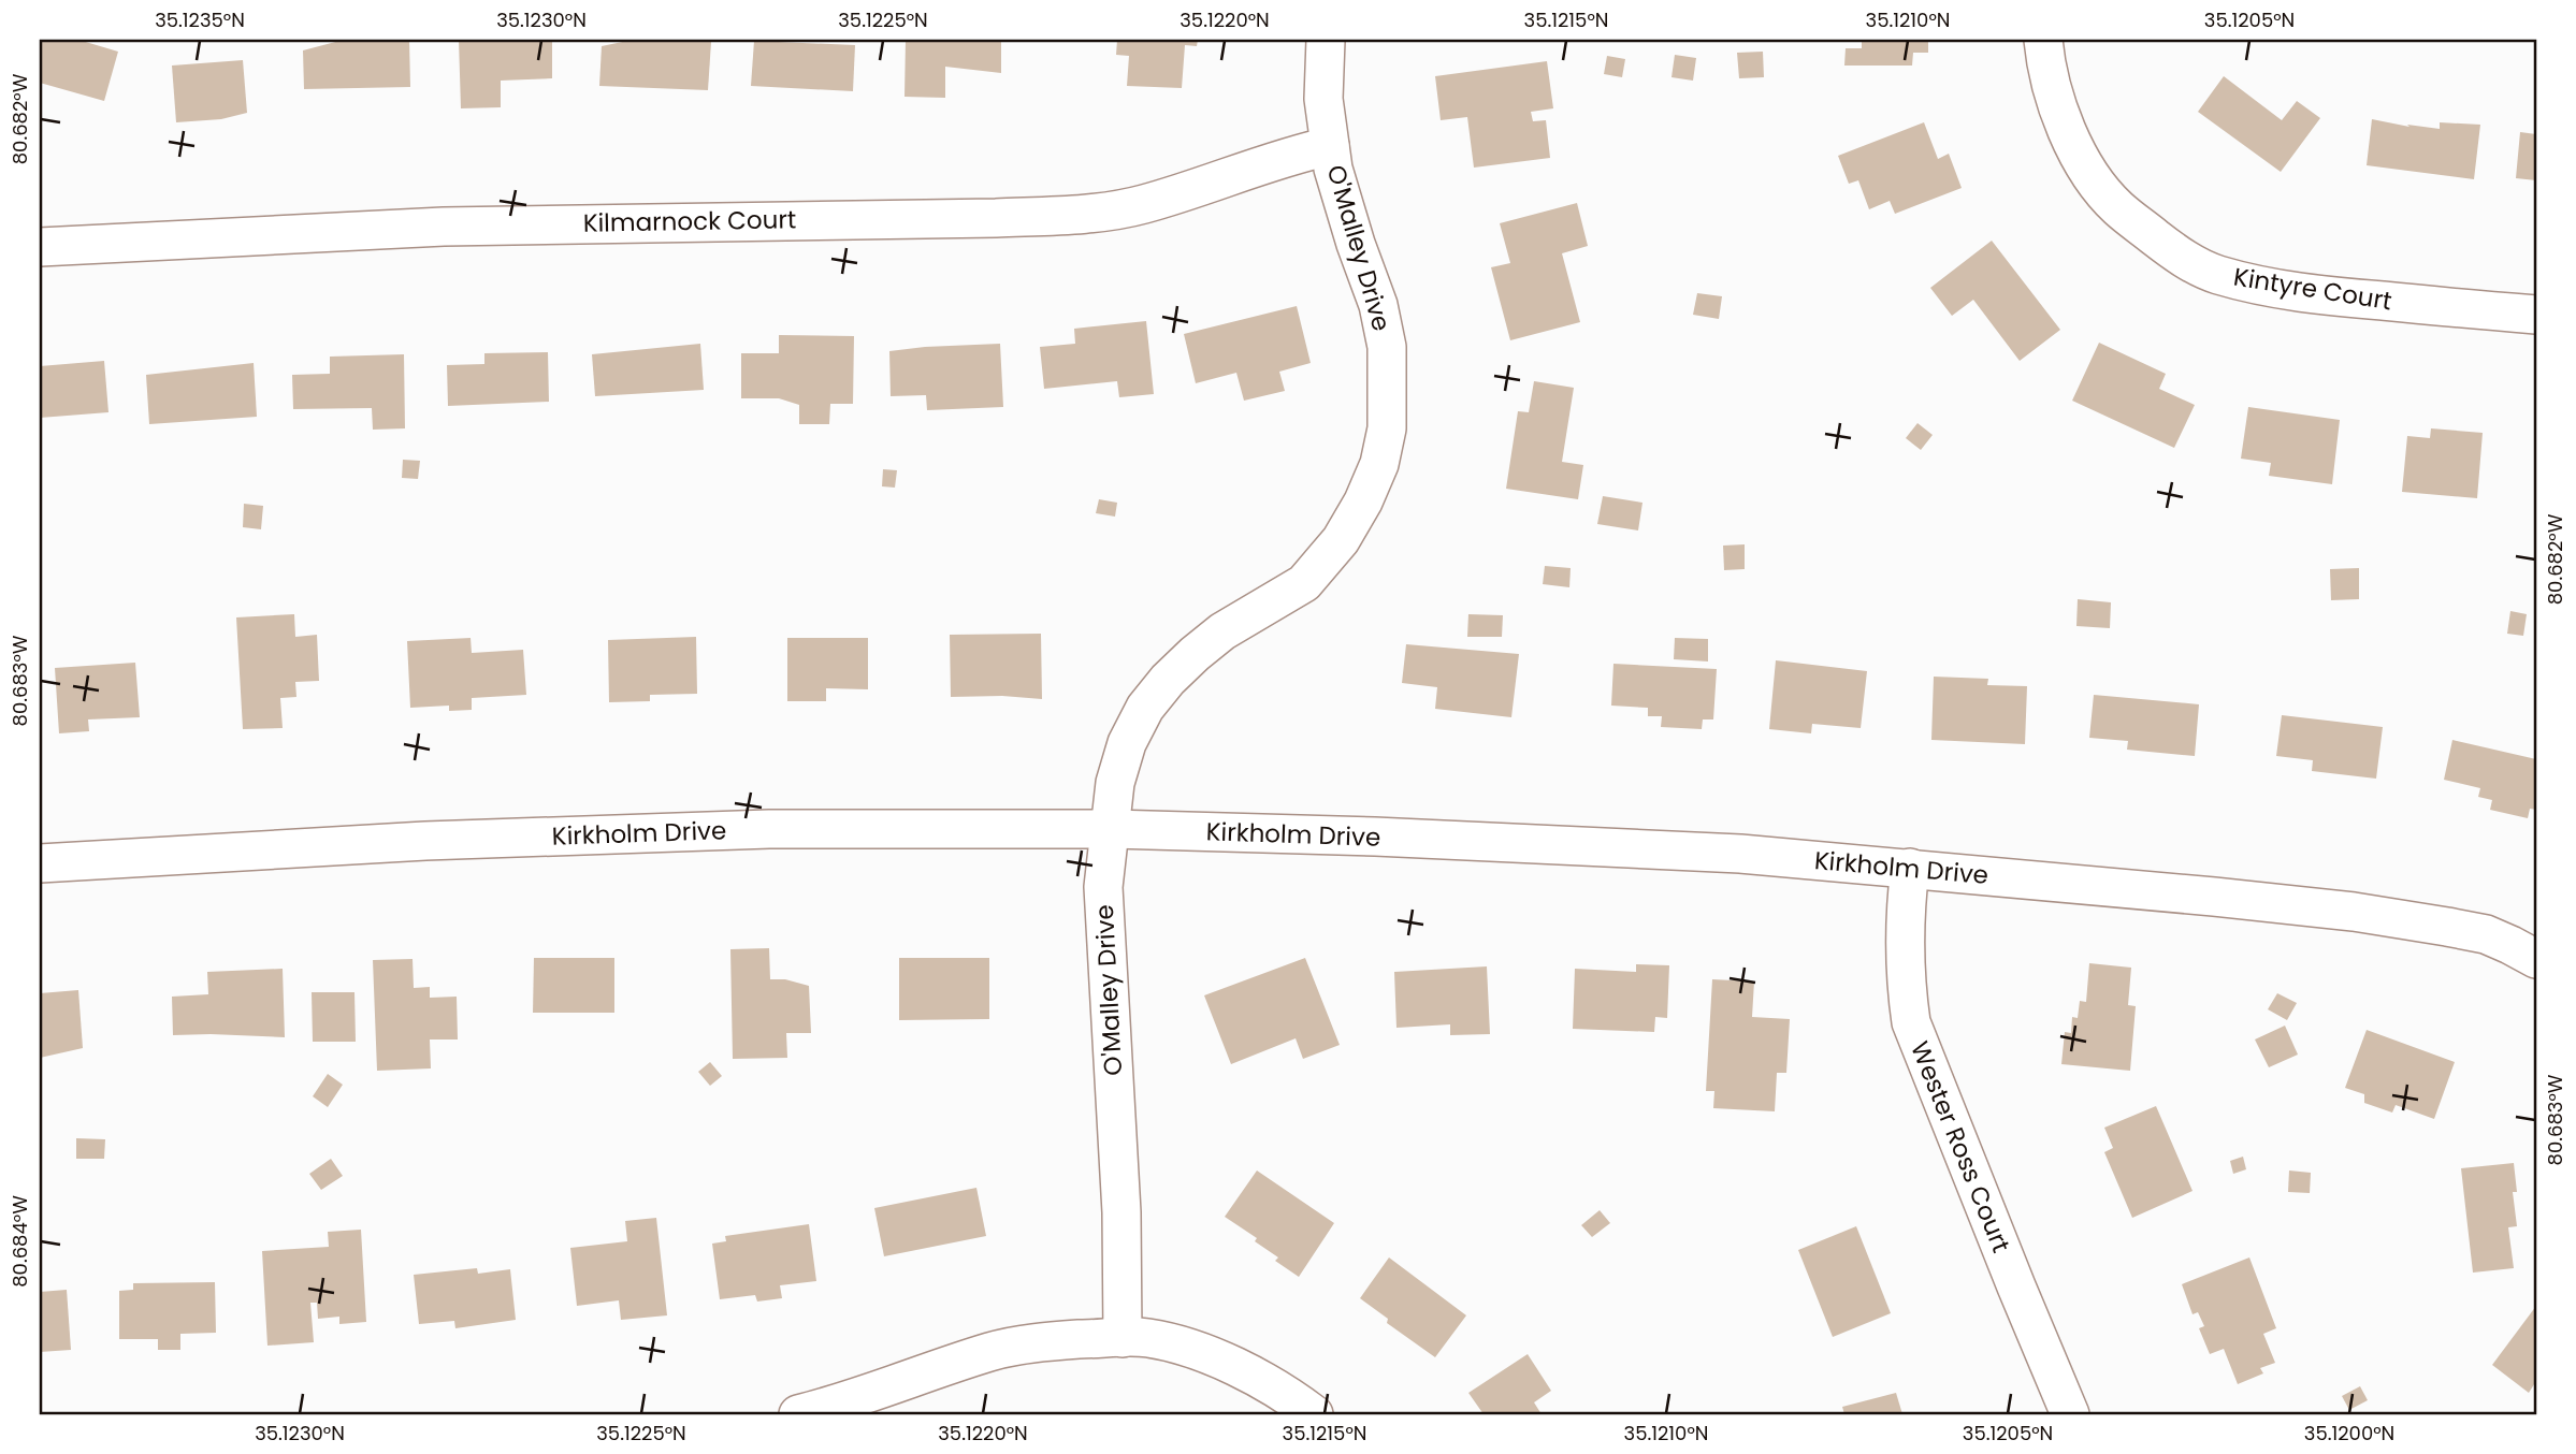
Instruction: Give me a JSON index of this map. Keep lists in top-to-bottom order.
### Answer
{
  "streets": {
    "street": [
      "Kilmarnock Court",
      "O'Malley Drive",
      "Kintyre Court",
      "Kirkholm Drive",
      "Wester Ross Court"
    ]
  },
  "crossings": [
    ["Kilmarnock Court", "O'Malley Drive"],
    ["O'Malley Drive", "Kirkholm Drive"],
    ["Kirkholm Drive", "Wester Ross Court"]
  ],
  "coordinates": [
    "35.1235°N",
    "35.1230°N",
    "35.1225°N",
    "35.1220°N",
    "35.1215°N",
    "35.1210°N",
    "35.1205°N",
    "80.682°W",
    "80.683°W",
    "80.684°W",
    "35.1200°N"
  ]
}
